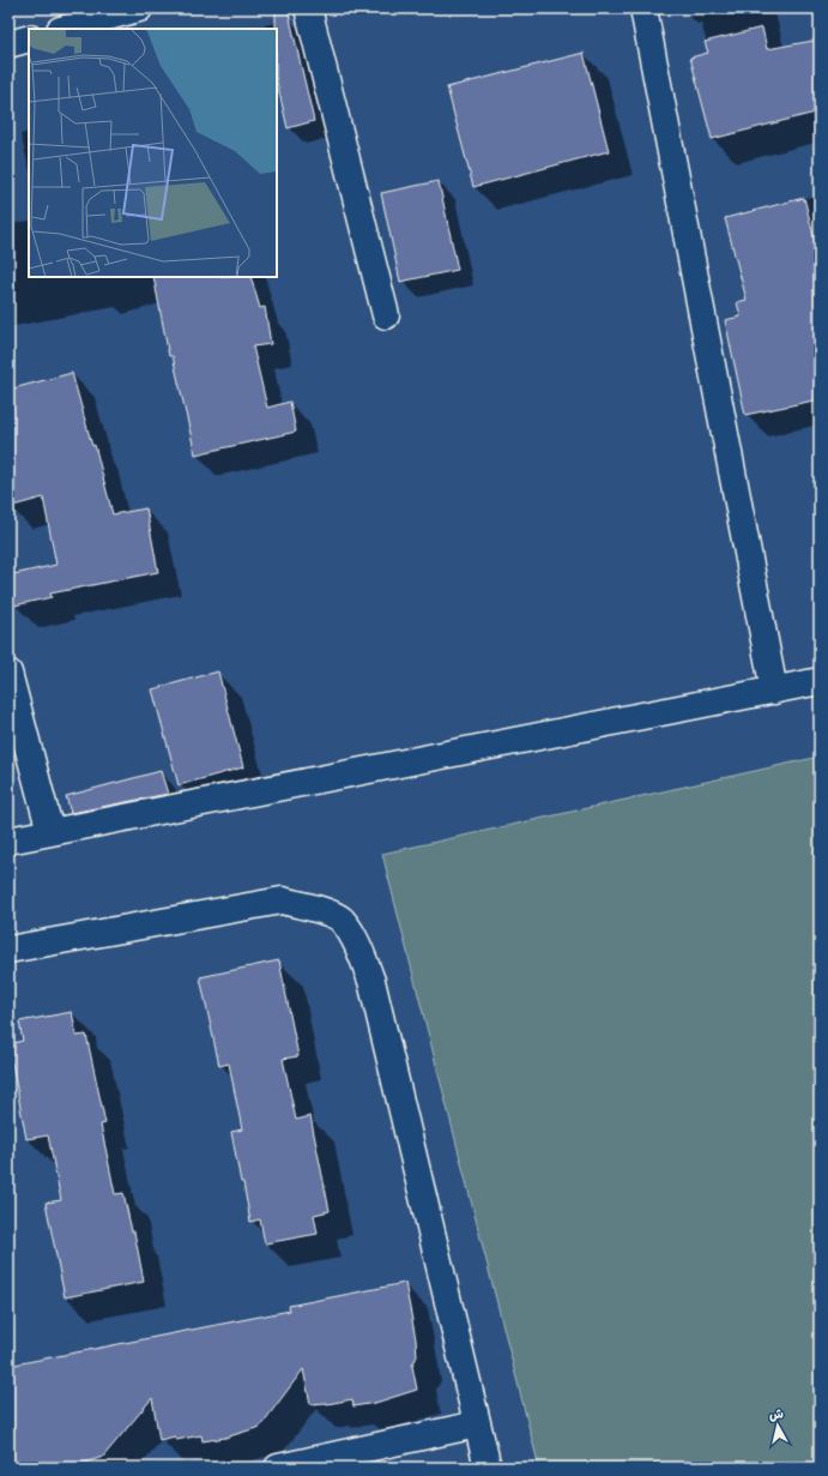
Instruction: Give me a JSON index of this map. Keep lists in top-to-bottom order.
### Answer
{
  "north": "top"
}
